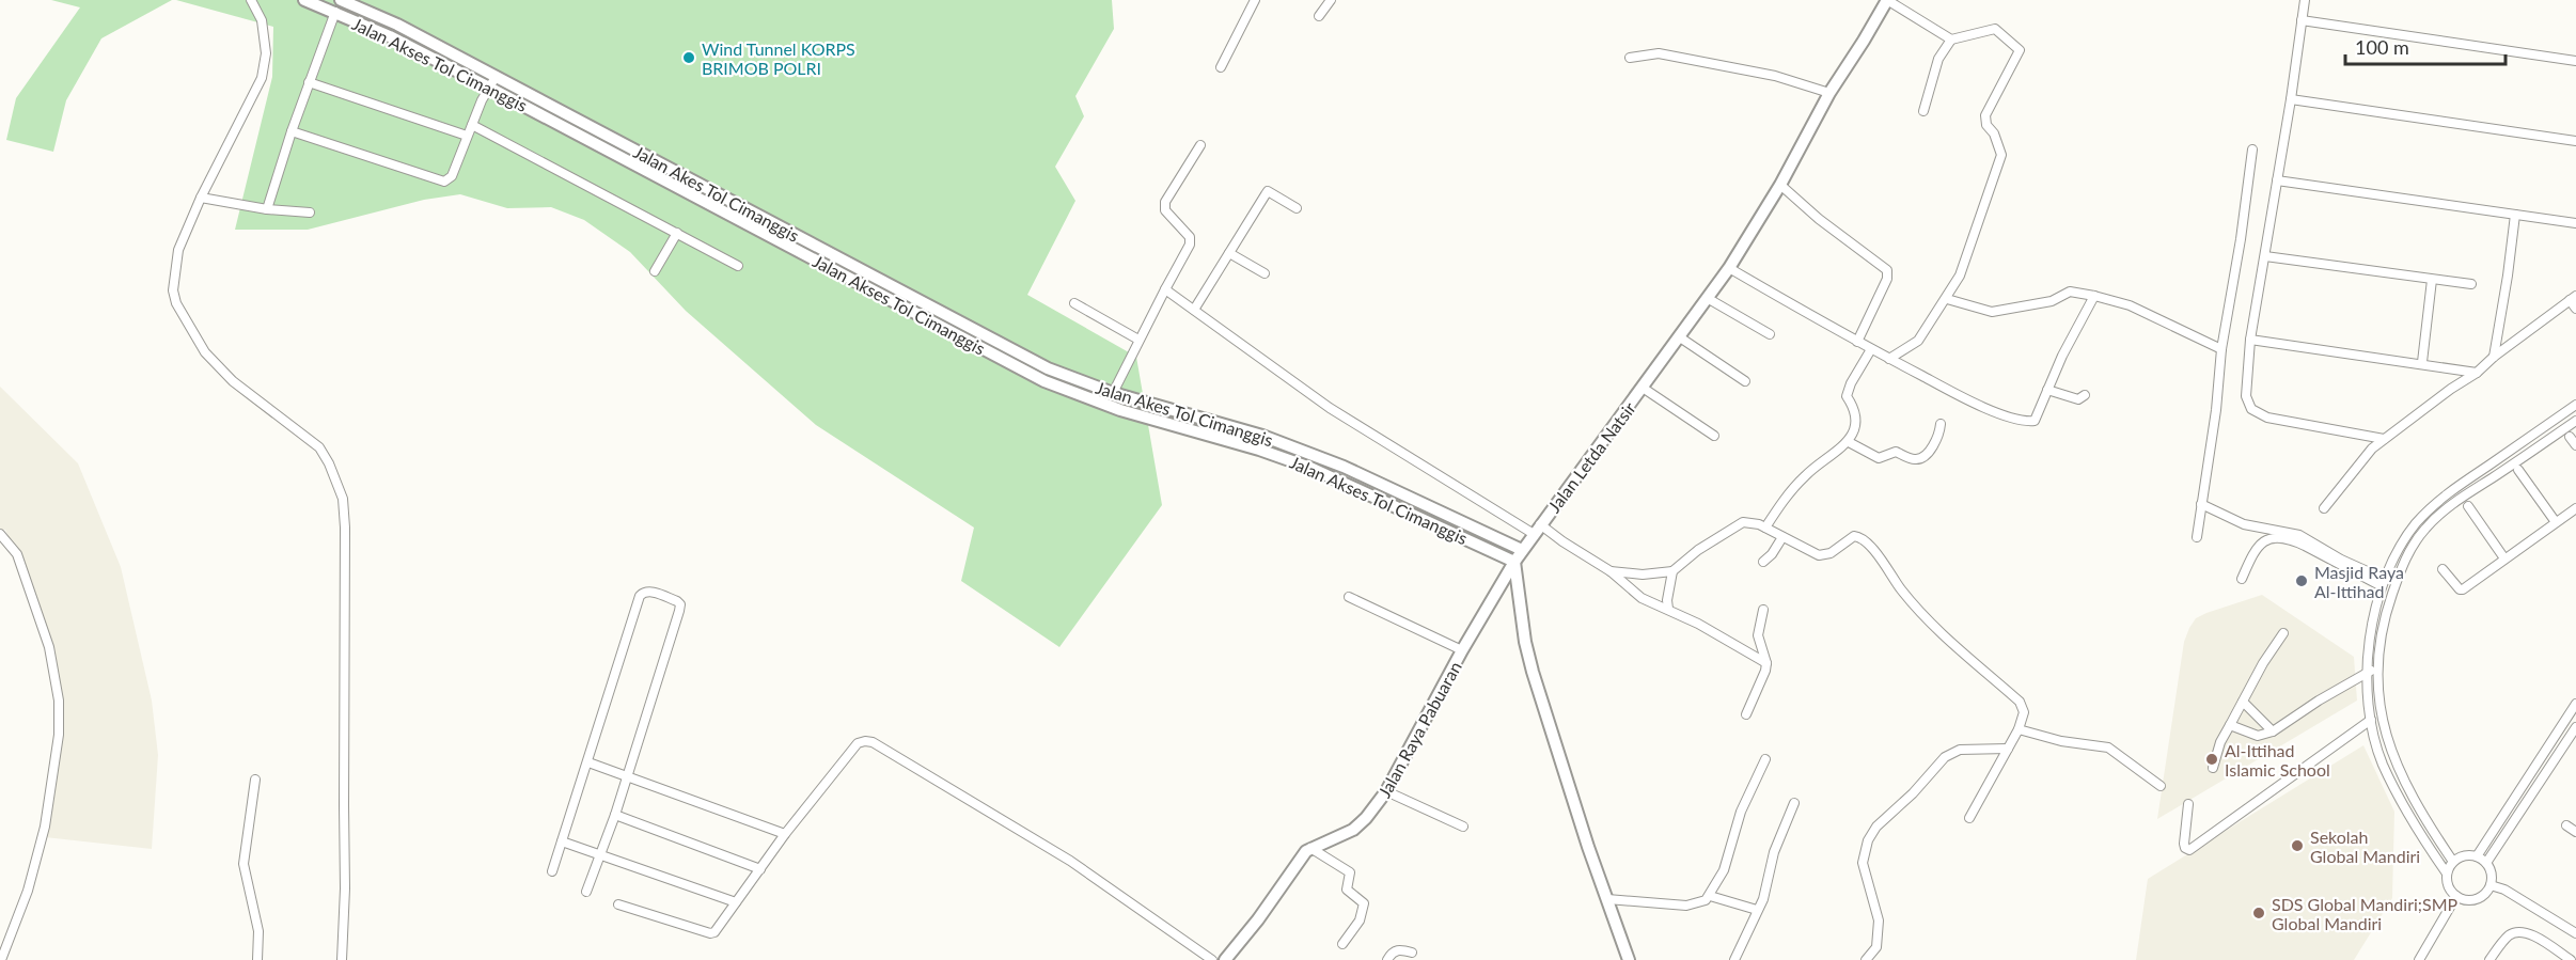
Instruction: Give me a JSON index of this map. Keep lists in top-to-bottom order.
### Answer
{
  "streets": {
    "main road": [
      "Jalan Akses Tol Cimanggis",
      "Jalan Akes Tol Cimanggis",
      "Jalan Letda Natsir",
      "Jalan Raya Pabuaran"
    ]
  },
  "crossings": [
    ["Jalan Akses Tol Cimanggis", "Jalan Akes Tol Cimanggis"],
    ["Jalan Akses Tol Cimanggis", "Jalan Letda Natsir"],
    ["Jalan Akses Tol Cimanggis", "Jalan Raya Pabuaran"],
    ["Jalan Akes Tol Cimanggis", "Jalan Letda Natsir"],
    ["Jalan Letda Natsir", "Jalan Raya Pabuaran"]
  ],
  "places": [
    "Wind Tunnel KORPS BRIMOB POLRI",
    "Masjid Raya Al-Ittihad",
    "Al-Ittihad Islamic School",
    "Sekolah Global Mandiri",
    "SDS Global Mandiri;SMP Global Mandiri"
  ],
  "scale_bar": "100 m"
}
